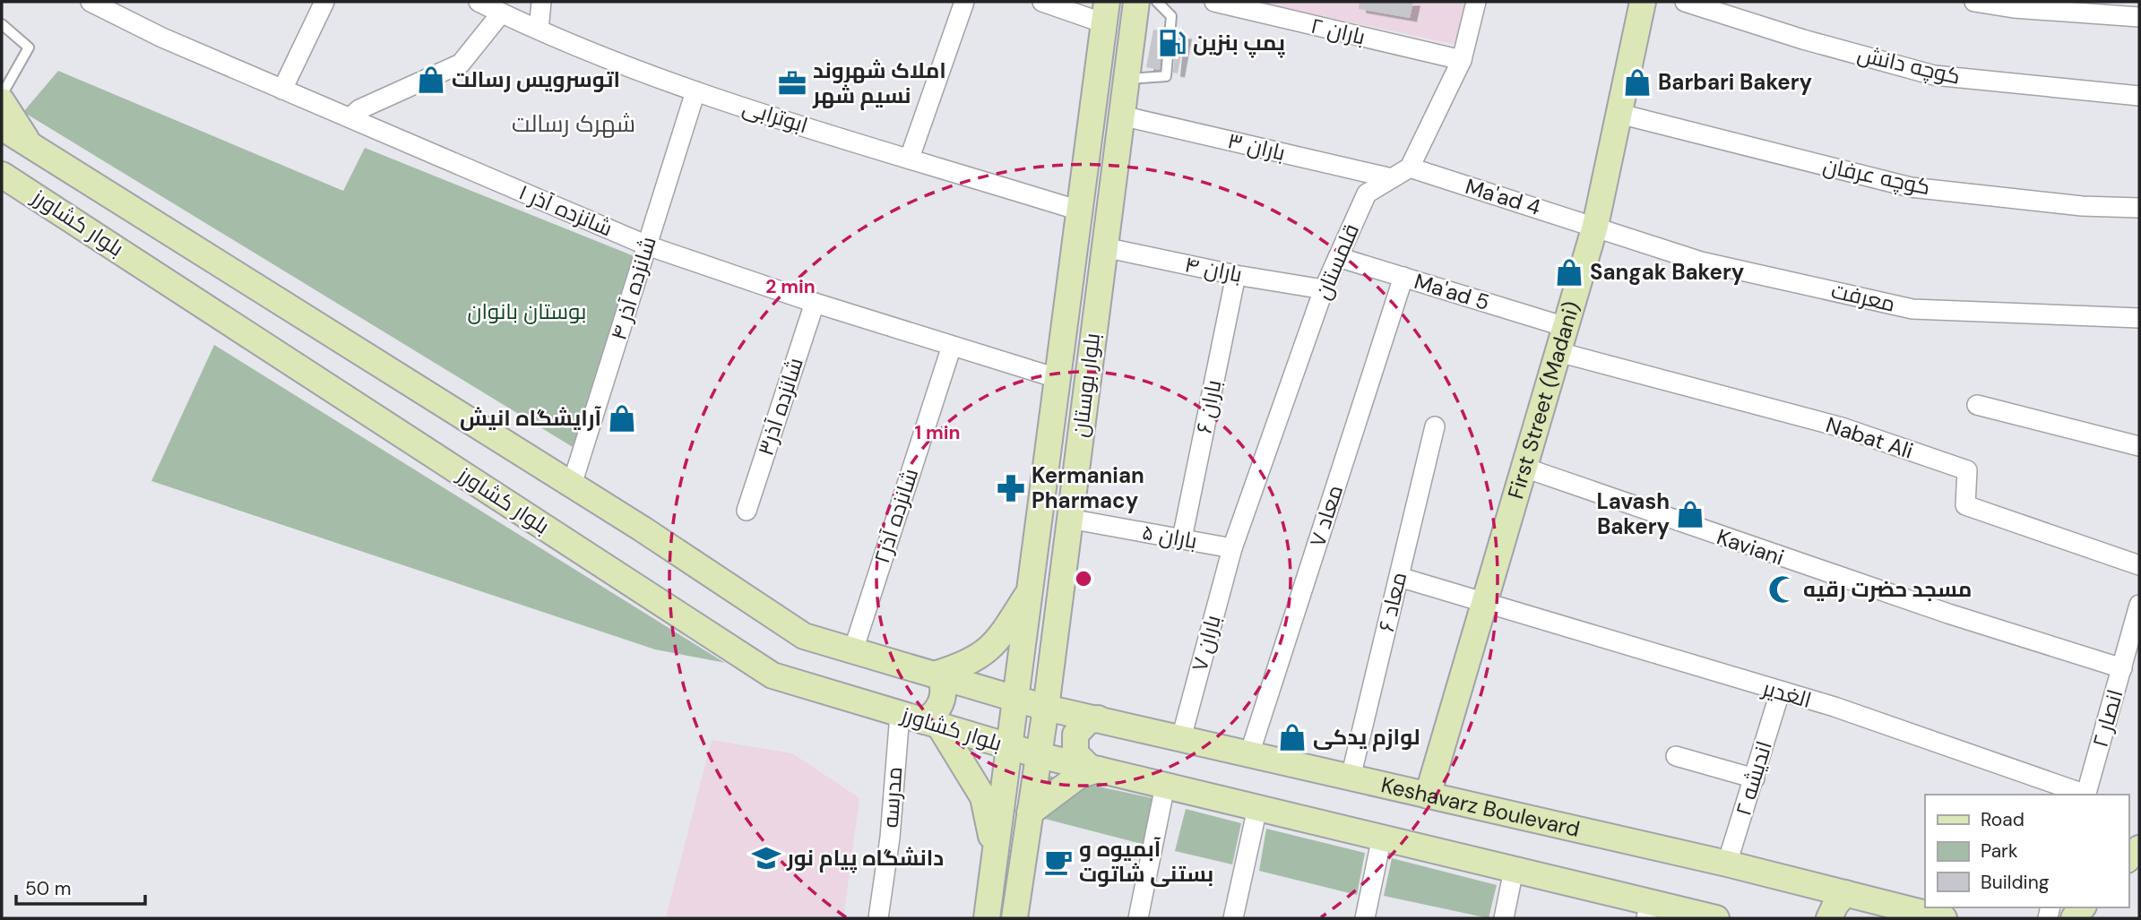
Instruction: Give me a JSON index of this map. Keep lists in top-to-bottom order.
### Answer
{
  "streets": {
    "street": [
      "باران ۲",
      "کوچه دانش",
      "ابوترابی",
      "باران ۳",
      "کوچه عرفان",
      "Ma'ad 4",
      "شانزده آذر ۱",
      "بلوار کشاورز",
      "قلمستان",
      "باران ۴",
      "شانزده آذر ۴",
      "Ma'ad 5",
      "معرفت",
      "بلوار بوستان",
      "First Street (Madani)",
      "شانزده آذر۳",
      "باران ۶",
      "Nabat Ali",
      "شانزده آذر۲",
      "معاد ۷",
      "باران ۵",
      "Kaviani",
      "معاد ۶",
      "باران ۷",
      "الغدیر",
      "انصار ۲",
      "اندیشه ۲",
      "مدرسه",
      "Keshavarz Boulevard"
    ]
  },
  "crossings": [
    ["ابوترابی", "شانزده آذر ۴"],
    ["ابوترابی", "بلوار بوستان"],
    ["باران ۳", "قلمستان"],
    ["باران ۳", "بلوار بوستان"],
    ["کوچه عرفان", "First Street (Madani)"],
    ["Ma'ad 4", "قلمستان"],
    ["Ma'ad 4", "معرفت"],
    ["Ma'ad 4", "First Street (Madani)"],
    ["شانزده آذر ۱", "شانزده آذر ۴"],
    ["شانزده آذر ۱", "بلوار بوستان"],
    ["شانزده آذر ۱", "شانزده آذر۳"],
    ["شانزده آذر ۱", "شانزده آذر۲"],
    ["بلوار کشاورز", "شانزده آذر ۴"],
    ["بلوار کشاورز", "بلوار بوستان"],
    ["بلوار کشاورز", "شانزده آذر۲"],
    ["بلوار کشاورز", "مدرسه"],
    ["بلوار کشاورز", "Keshavarz Boulevard"],
    ["قلمستان", "باران ۴"],
    ["قلمستان", "Ma'ad 5"],
    ["قلمستان", "باران ۵"],
    ["قلمستان", "باران ۷"],
    ["باران ۴", "بلوار بوستان"],
    ["باران ۴", "باران ۶"],
    ["Ma'ad 5", "First Street (Madani)"],
    ["Ma'ad 5", "معاد ۷"],
    ["معرفت", "First Street (Madani)"],
    ["بلوار بوستان", "باران ۵"],
    ["بلوار بوستان", "Keshavarz Boulevard"],
    ["First Street (Madani)", "Nabat Ali"],
    ["First Street (Madani)", "Kaviani"],
    ["First Street (Madani)", "الغدیر"],
    ["First Street (Madani)", "Keshavarz Boulevard"],
    ["باران ۶", "باران ۵"],
    ["معاد ۷", "Keshavarz Boulevard"],
    ["باران ۵", "باران ۷"],
    ["Kaviani", "انصار ۲"],
    ["معاد ۶", "الغدیر"],
    ["معاد ۶", "Keshavarz Boulevard"],
    ["باران ۷", "Keshavarz Boulevard"],
    ["الغدیر", "اندیشه ۲"],
    ["اندیشه ۲", "Keshavarz Boulevard"]
  ],
  "districts": ["شهرک رسالت"],
  "parks": ["بوستان بانوان"],
  "places": {
    "fuel station": ["پمپ بنزین"],
    "shop": [
      "اتوسرویس رسالت",
      "Barbari Bakery",
      "Sangak Bakery",
      "آرایشگاه انیش",
      "Lavash Bakery",
      "لوازم یدکی"
    ],
    "office": ["املاک شهروند نسیم شهر"],
    "pharmacy": ["Kermanian Pharmacy"],
    "mosque": ["مسجد حضرت رقیه"],
    "school or university": ["دانشگاه پیام نور"],
    "cafe": ["آبمیوه و بستنی شاتوت"]
  },
  "legend": ["Road", "Park", "Building"],
  "scale_bar": "50 m",
  "rings": ["2 min", "1 min"]
}
